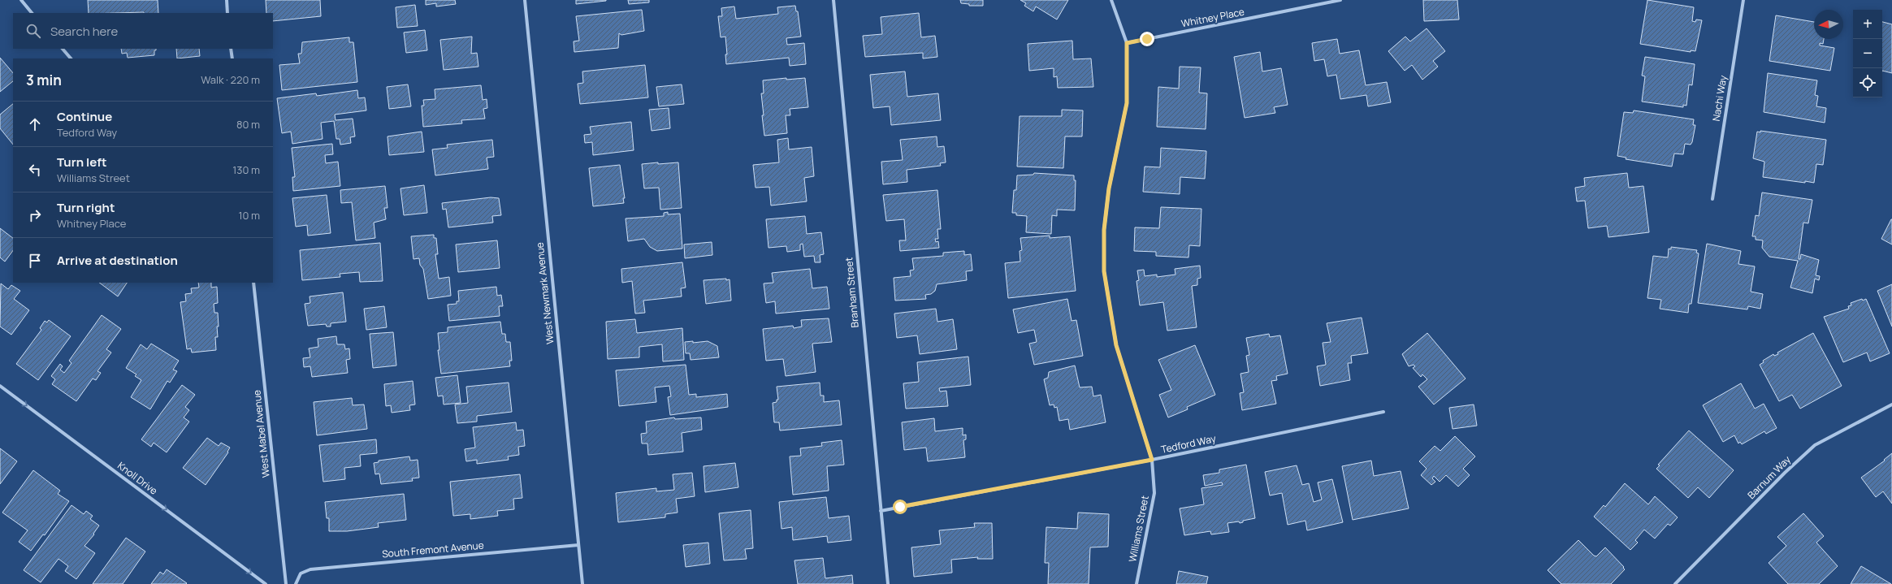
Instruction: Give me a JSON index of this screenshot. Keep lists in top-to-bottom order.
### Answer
{
  "streets": {
    "street": [
      "Whitney Place",
      "Nachi Way",
      "Branham Street",
      "West Newmark Avenue",
      "West Mabel Avenue",
      "Tedford Way",
      "Barnum Way",
      "Knoll Drive",
      "Williams Street",
      "South Fremont Avenue"
    ]
  },
  "crossings": [
    ["Whitney Place", "Williams Street"],
    ["Branham Street", "Tedford Way"],
    ["West Newmark Avenue", "South Fremont Avenue"],
    ["Tedford Way", "Williams Street"]
  ],
  "one_way": ["Knoll Drive"],
  "north": "left",
  "page": {
    "map_buttons": ["+", "−"],
    "search": "Search here",
    "heading": ["3 min", "Walk · 220 m"],
    "list": [
      ["Continue", "Tedford Way", "80 m"],
      ["Turn left", "Williams Street", "130 m"],
      ["Turn right", "Whitney Place", "10 m"],
      "Arrive at destination"
    ]
  }
}
